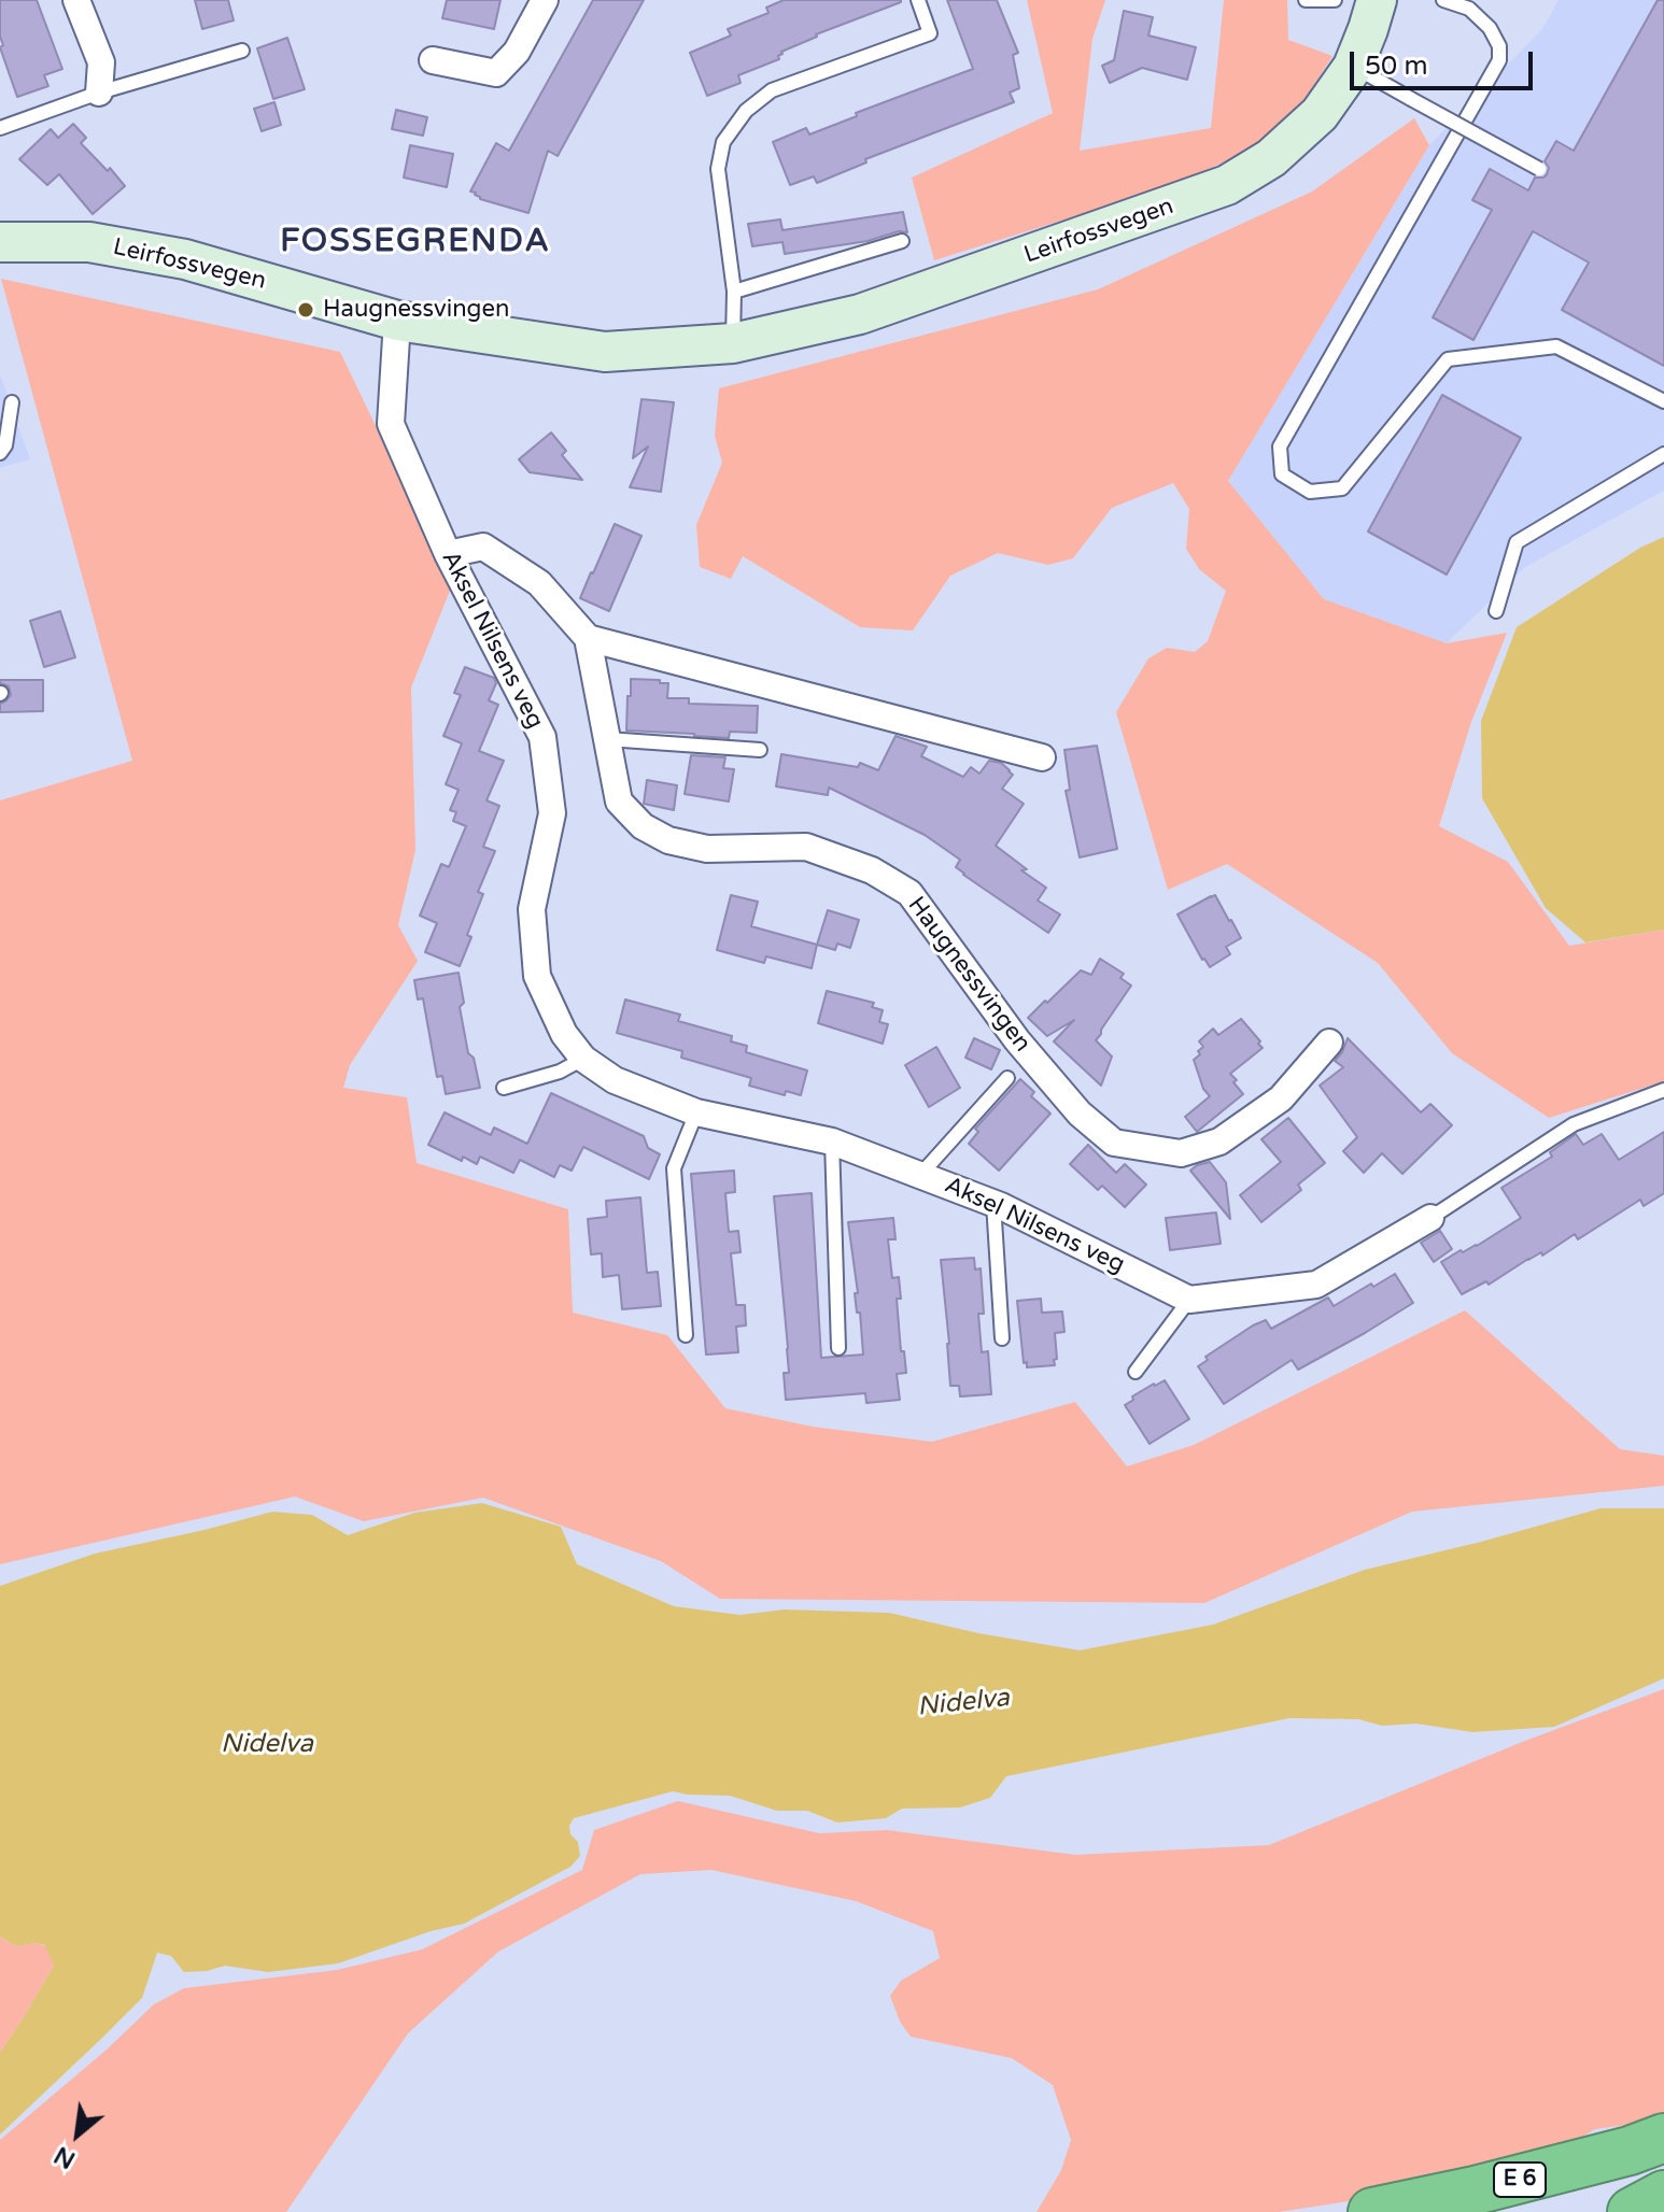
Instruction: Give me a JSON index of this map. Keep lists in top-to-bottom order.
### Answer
{
  "streets": {
    "highway": ["E 6"],
    "street": ["Leirfossvegen", "Aksel Nilsens veg", "Haugnessvingen"]
  },
  "crossings": [
    ["Leirfossvegen", "Aksel Nilsens veg"]
  ],
  "districts": ["FOSSEGRENDA"],
  "water": ["Nidelva"],
  "places": ["Haugnessvingen"],
  "scale_bar": "50 m",
  "north": "bottom left"
}
